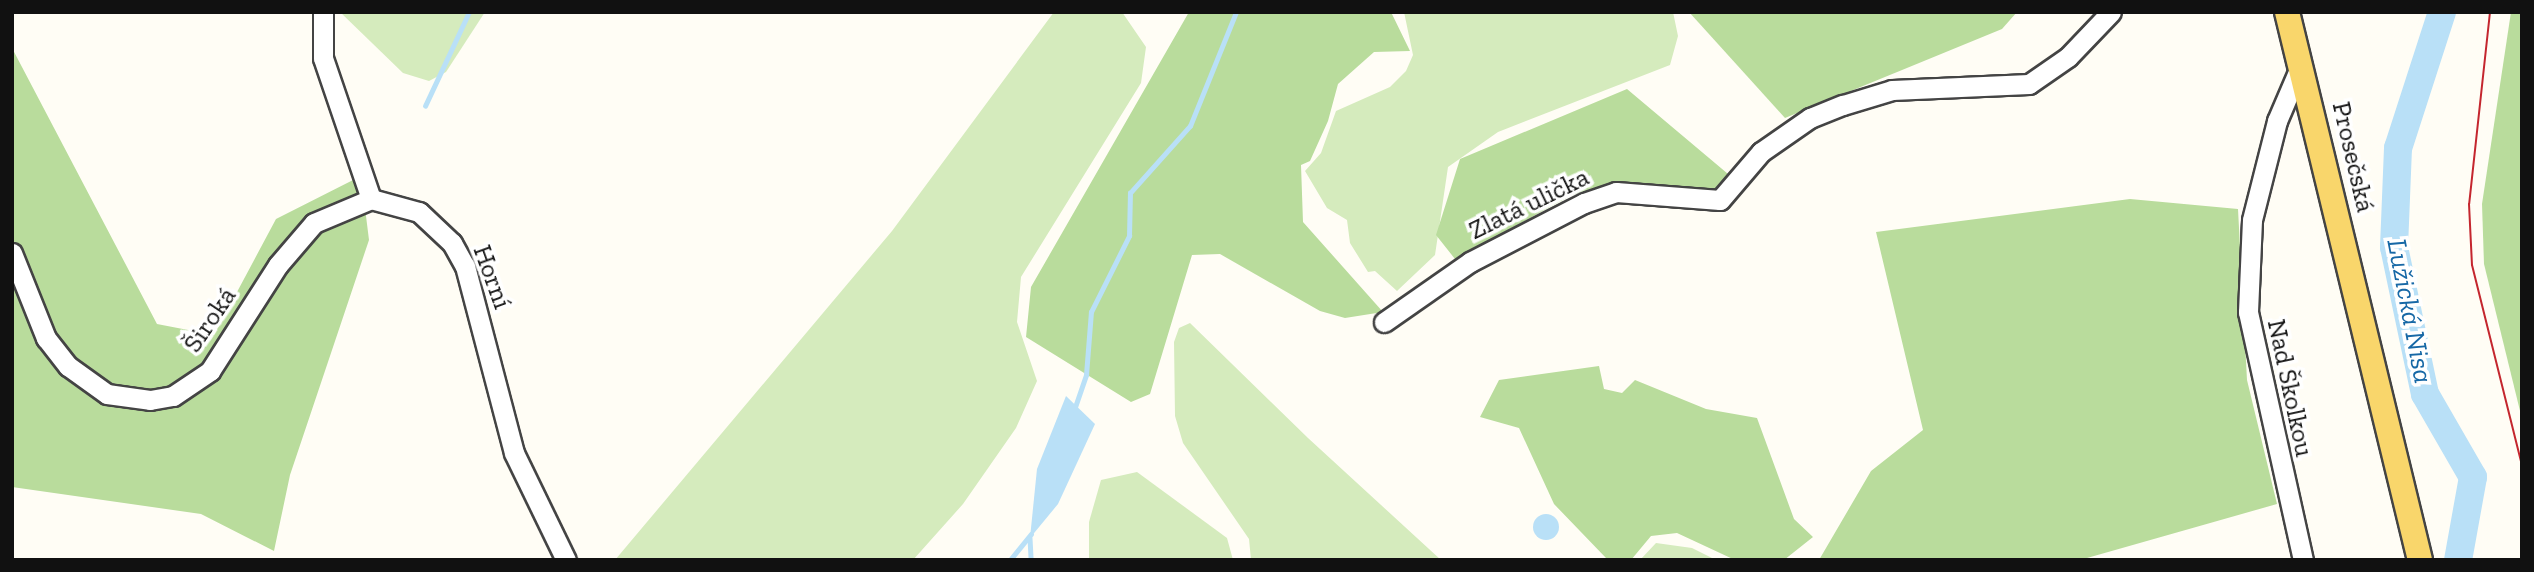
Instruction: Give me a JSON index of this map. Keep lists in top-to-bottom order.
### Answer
{
  "streets": {
    "main road": ["Prosečská"],
    "street": [
      "Zlatá ulička",
      "Horní",
      "Široká",
      "Nad Školkou"
    ]
  },
  "crossings": [
    ["Prosečská", "Nad Školkou"],
    ["Horní", "Široká"]
  ],
  "water": ["Lužická Nisa"]
}
